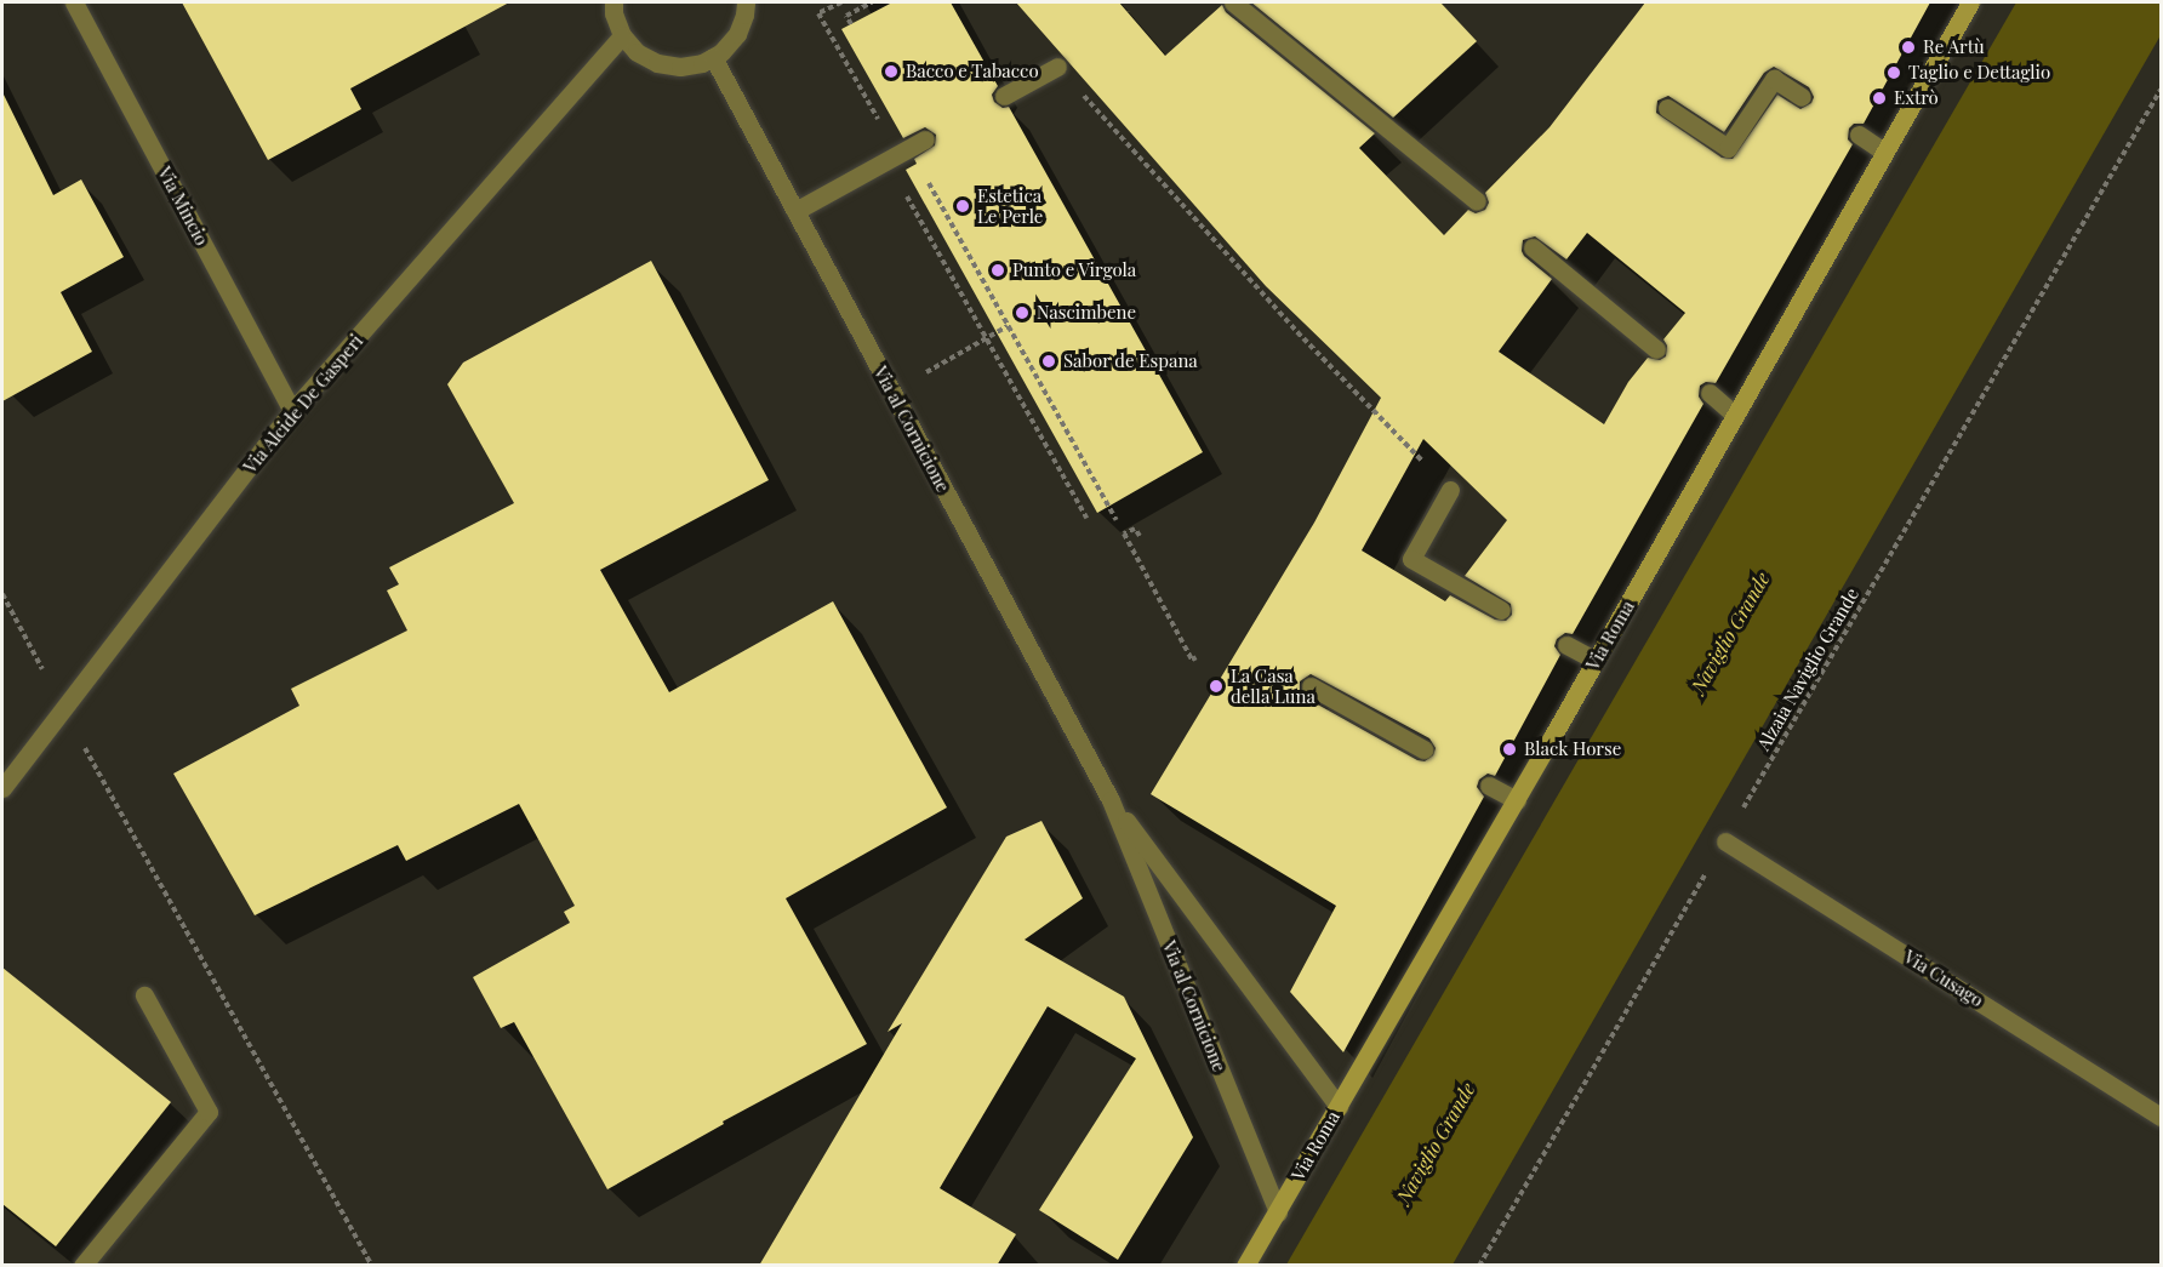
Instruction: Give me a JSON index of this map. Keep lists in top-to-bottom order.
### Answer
{
  "streets": {
    "street": [
      "Via Mincio",
      "Via Alcide De Gasperi",
      "Via al Cornicione",
      "Via Roma",
      "Via Cusago"
    ],
    "path": ["Alzaia Naviglio Grande"]
  },
  "crossings": [
    ["Via Mincio", "Via Alcide De Gasperi"],
    ["Via al Cornicione", "Via Roma"],
    ["Alzaia Naviglio Grande", "Via Cusago"]
  ],
  "water": ["Naviglio Grande"],
  "places": [
    "Re Artù",
    "Bacco e Tabacco",
    "Taglio e Dettaglio",
    "Extrò",
    "Estetica Le Perle",
    "Punto e Virgola",
    "Nascimbene",
    "Sabor de Espana",
    "La Casa della Luna",
    "Black Horse"
  ]
}
